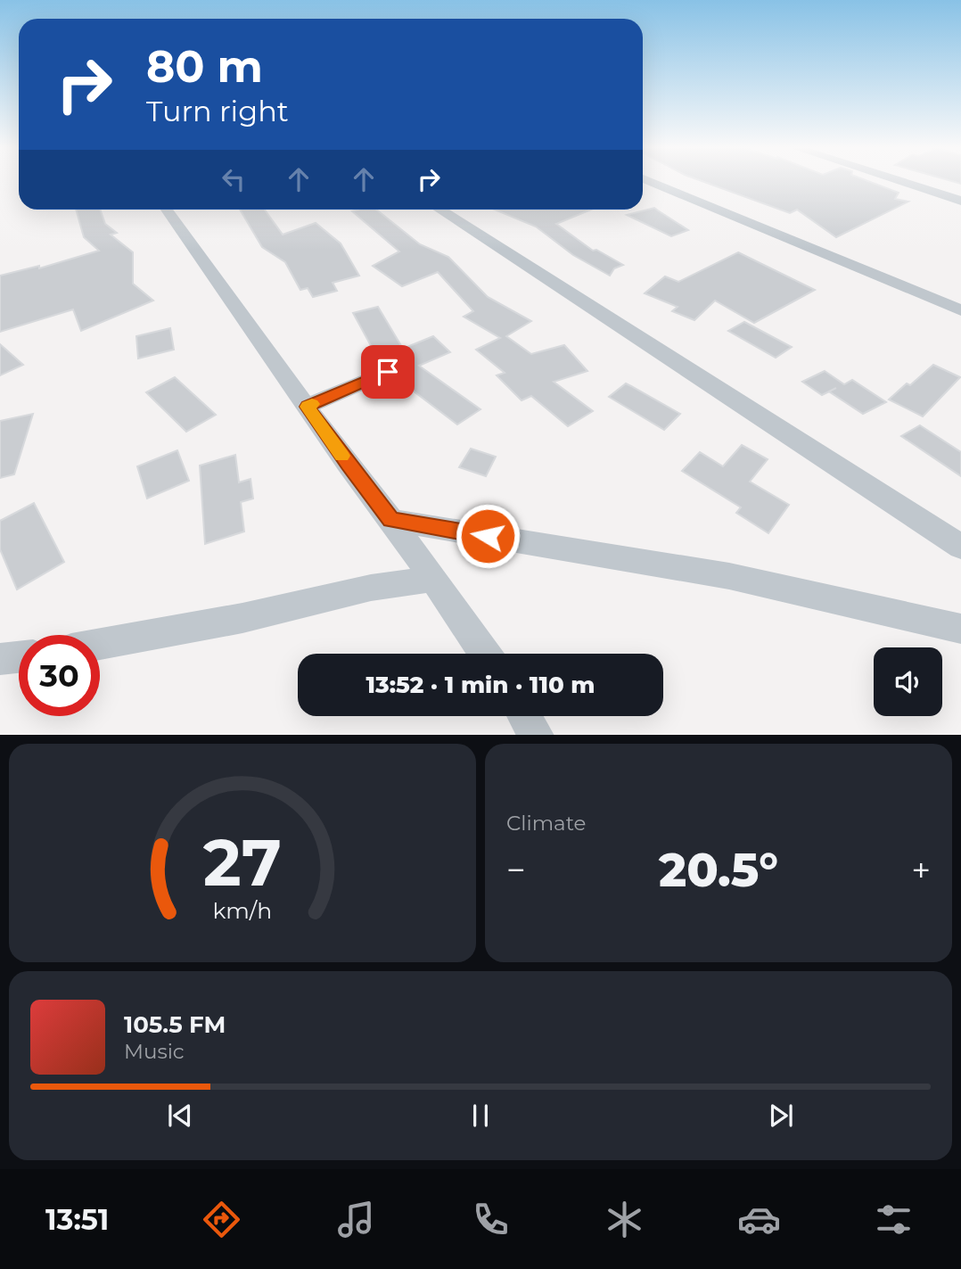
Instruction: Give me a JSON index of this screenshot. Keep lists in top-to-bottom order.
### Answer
{
  "page": {
    "turn": ["80 m", "Turn right"],
    "limit": "30",
    "trip": "13:52 · 1 min · 110 m",
    "tile": "Climate",
    "heat": ["−", "20.5°", "+"],
    "song": ["105.5 FM", "Music"],
    "tabs": "13:51",
    "gauge": ["27", "km/h"]
  }
}
